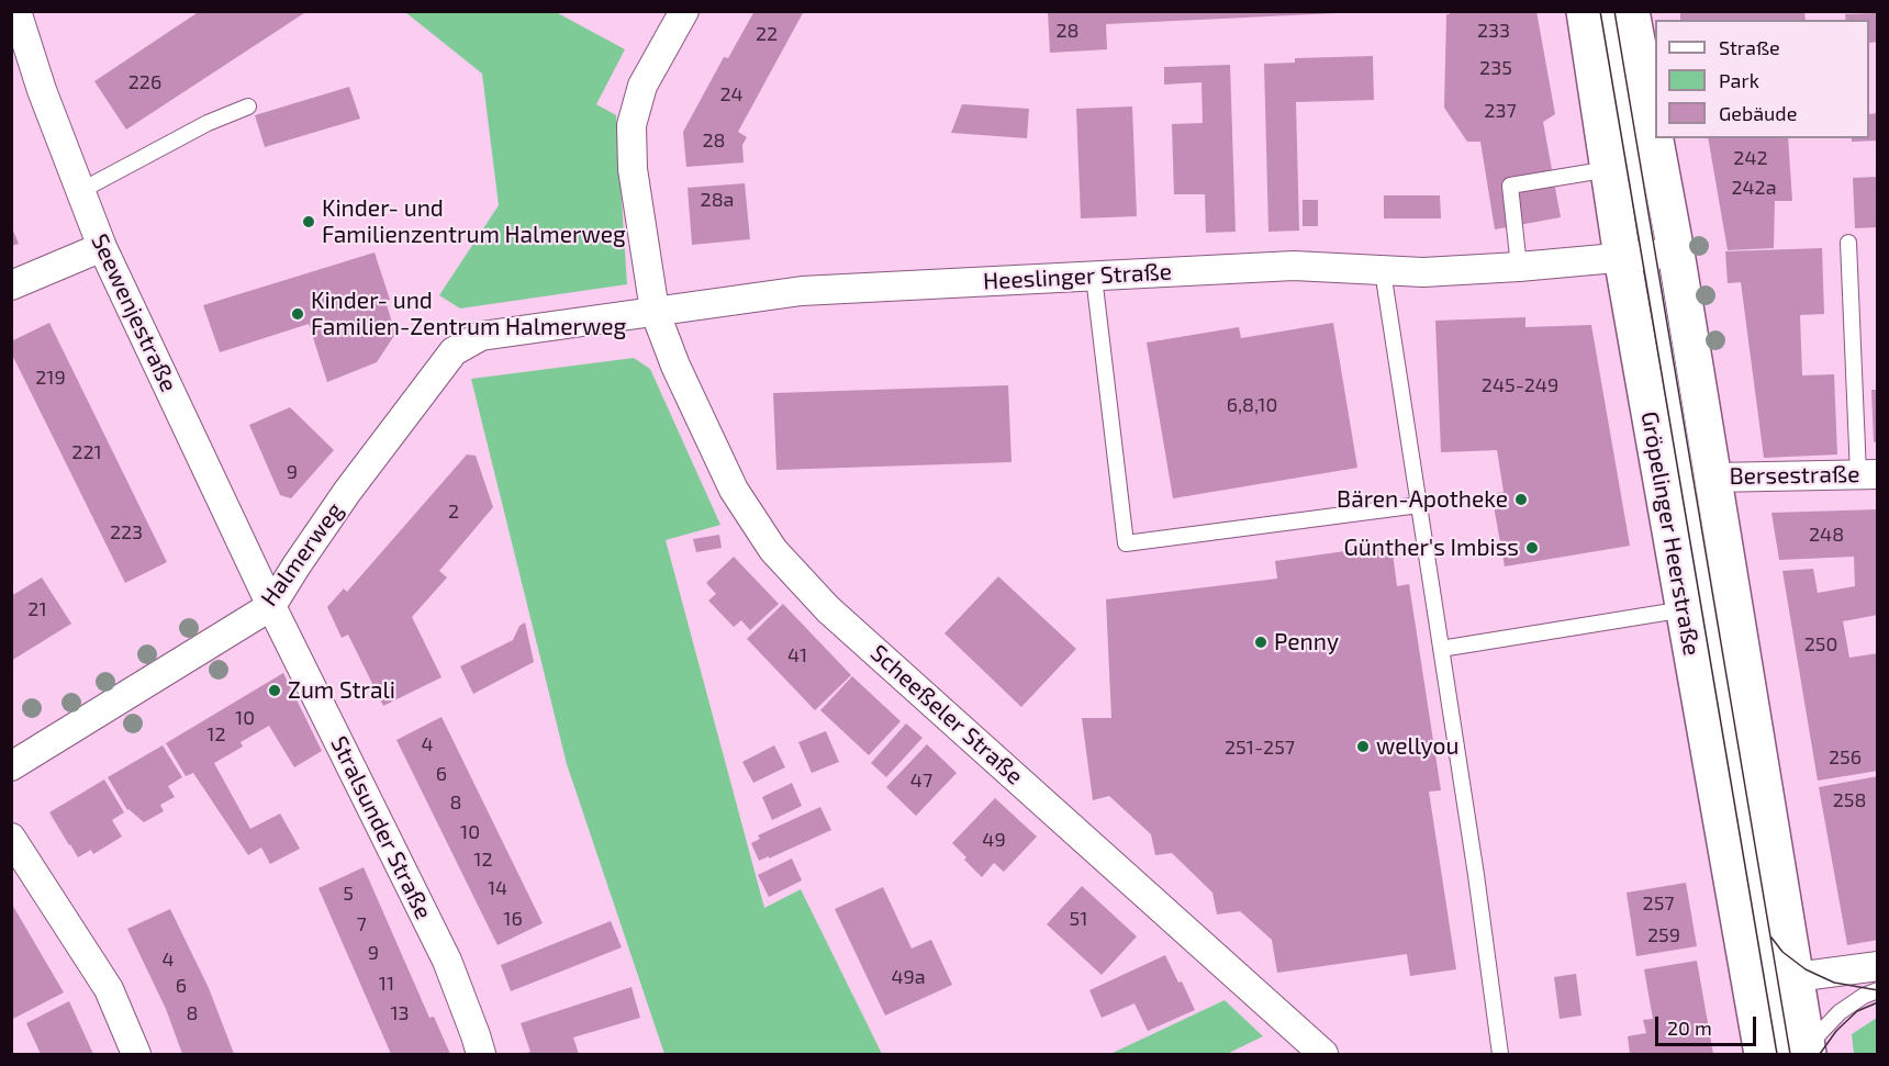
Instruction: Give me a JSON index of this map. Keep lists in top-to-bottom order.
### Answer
{
  "streets": {
    "main road": ["Gröpelinger Heerstraße"],
    "street": [
      "Heeslinger Straße",
      "Seewenjestraße",
      "Bersestraße",
      "Halmerweg",
      "Scheeßeler Straße",
      "Stralsunder Straße"
    ]
  },
  "crossings": [
    ["Heeslinger Straße", "Gröpelinger Heerstraße"],
    ["Heeslinger Straße", "Halmerweg"],
    ["Heeslinger Straße", "Scheeßeler Straße"],
    ["Seewenjestraße", "Halmerweg"],
    ["Seewenjestraße", "Stralsunder Straße"],
    ["Bersestraße", "Gröpelinger Heerstraße"],
    ["Halmerweg", "Stralsunder Straße"]
  ],
  "places": [
    "Kinder- und Familienzentrum Halmerweg",
    "Kinder- und Familien-Zentrum Halmerweg",
    "Bären-Apotheke",
    "Günther's Imbiss",
    "Penny",
    "Zum Strali",
    "wellyou"
  ],
  "house_numbers": [
    "28",
    "233",
    "22",
    "235",
    "226",
    "24",
    "237",
    "28",
    "242",
    "242a",
    "28a",
    "219",
    "245-249",
    "6,8,10",
    "221",
    "9",
    "2",
    "223",
    "248",
    "21",
    "250",
    "41",
    "10",
    "12",
    "4",
    "251-257",
    "256",
    "6",
    "47",
    "258",
    "8",
    "10",
    "49",
    "12",
    "14",
    "5",
    "257",
    "16",
    "51",
    "7",
    "259",
    "9",
    "4",
    "49a",
    "11",
    "6",
    "8",
    "13"
  ],
  "legend": ["Straße", "Park", "Gebäude"],
  "scale_bar": "20 m"
}
